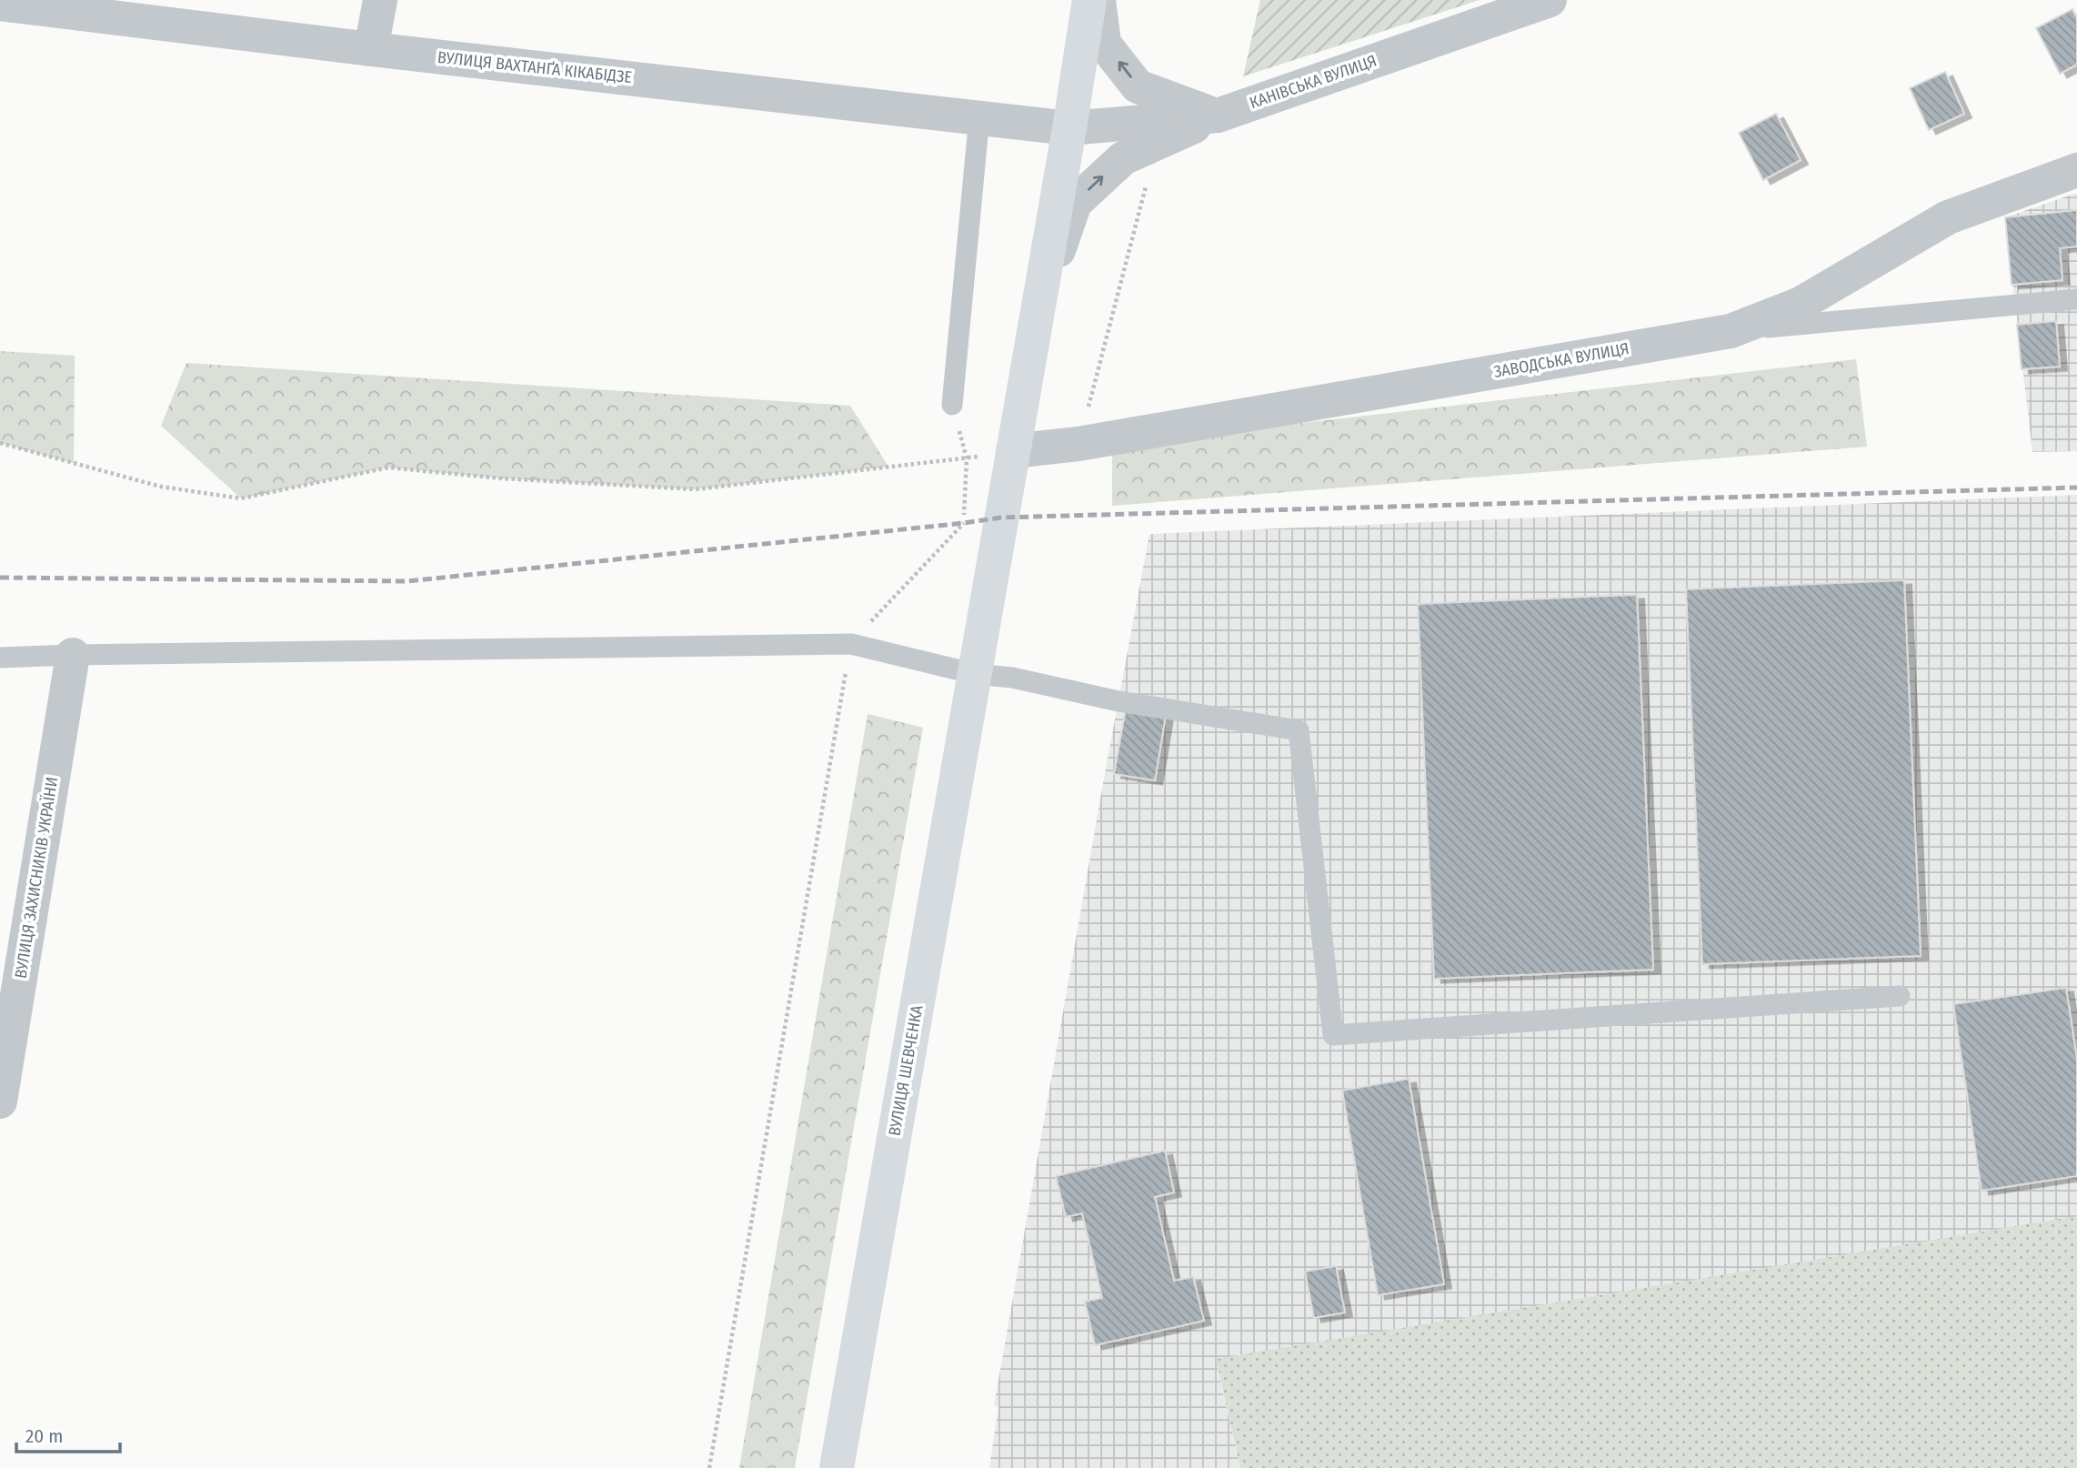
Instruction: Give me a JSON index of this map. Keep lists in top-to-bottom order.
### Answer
{
  "streets": {
    "main road": ["ВУЛИЦЯ ШЕВЧЕНКА"],
    "street": [
      "ВУЛИЦЯ ВАХТАНҐА КІКАБІДЗЕ",
      "КАНІВСЬКА ВУЛИЦЯ",
      "ЗАВОДСЬКА ВУЛИЦЯ",
      "ВУЛИЦЯ ЗАХИСНИКІВ УКРАЇНИ"
    ]
  },
  "crossings": [
    ["ВУЛИЦЯ ВАХТАНҐА КІКАБІДЗЕ", "КАНІВСЬКА ВУЛИЦЯ"],
    ["ВУЛИЦЯ ВАХТАНҐА КІКАБІДЗЕ", "ВУЛИЦЯ ШЕВЧЕНКА"],
    ["КАНІВСЬКА ВУЛИЦЯ", "ВУЛИЦЯ ШЕВЧЕНКА"],
    ["ЗАВОДСЬКА ВУЛИЦЯ", "ВУЛИЦЯ ШЕВЧЕНКА"]
  ],
  "scale_bar": "20 m"
}
